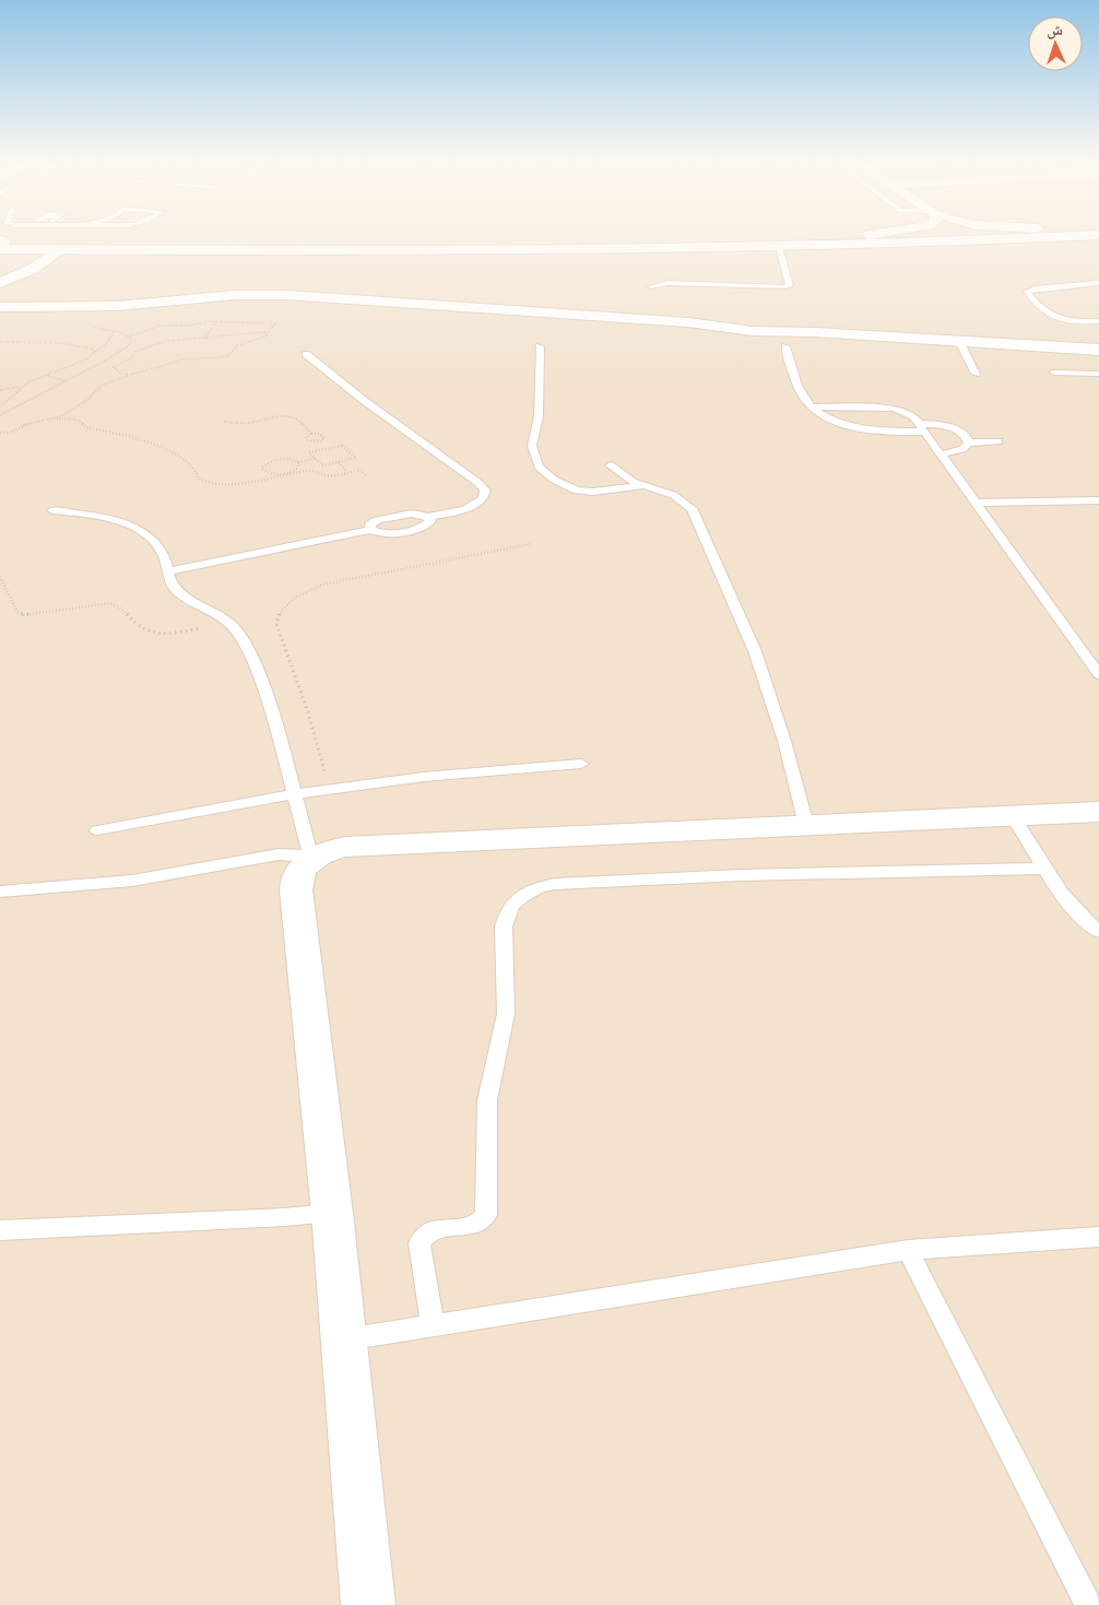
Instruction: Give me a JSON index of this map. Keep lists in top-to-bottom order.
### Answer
{
  "north": "top"
}
